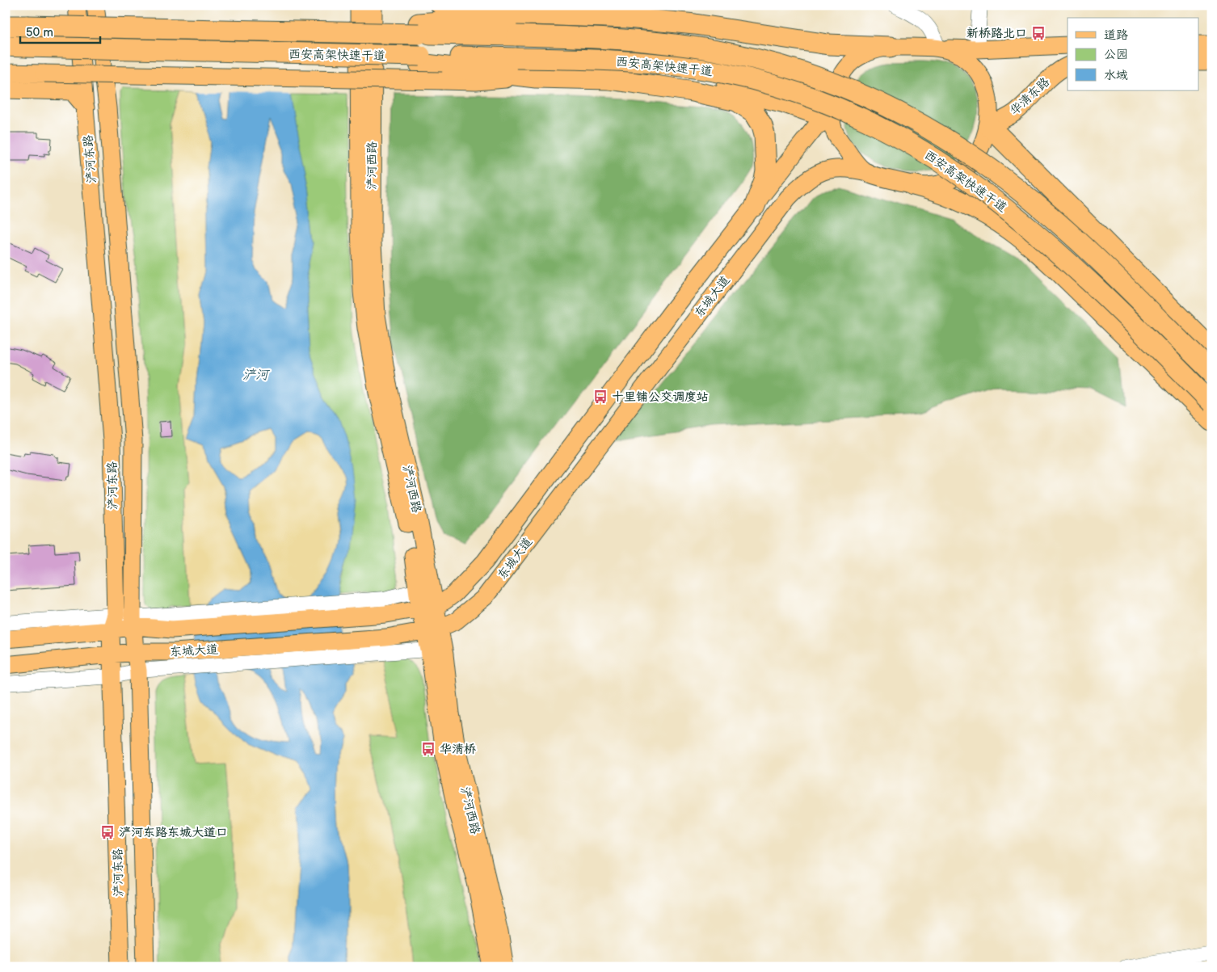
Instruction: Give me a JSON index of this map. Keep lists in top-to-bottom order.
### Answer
{
  "streets": {
    "highway": ["西安高架快速干道"],
    "main road": [
      "华清东路",
      "浐河东路",
      "浐河西路",
      "东城大道"
    ]
  },
  "crossings": [
    ["华清东路", "东城大道"],
    ["浐河东路", "东城大道"],
    ["浐河西路", "东城大道"]
  ],
  "water": ["浐河"],
  "places": {
    "bus stop": [
      "新桥路北口",
      "十里铺公交调度站",
      "华清桥",
      "浐河东路东城大道口"
    ]
  },
  "legend": ["道路", "公园", "水域"],
  "scale_bar": "50 m"
}
